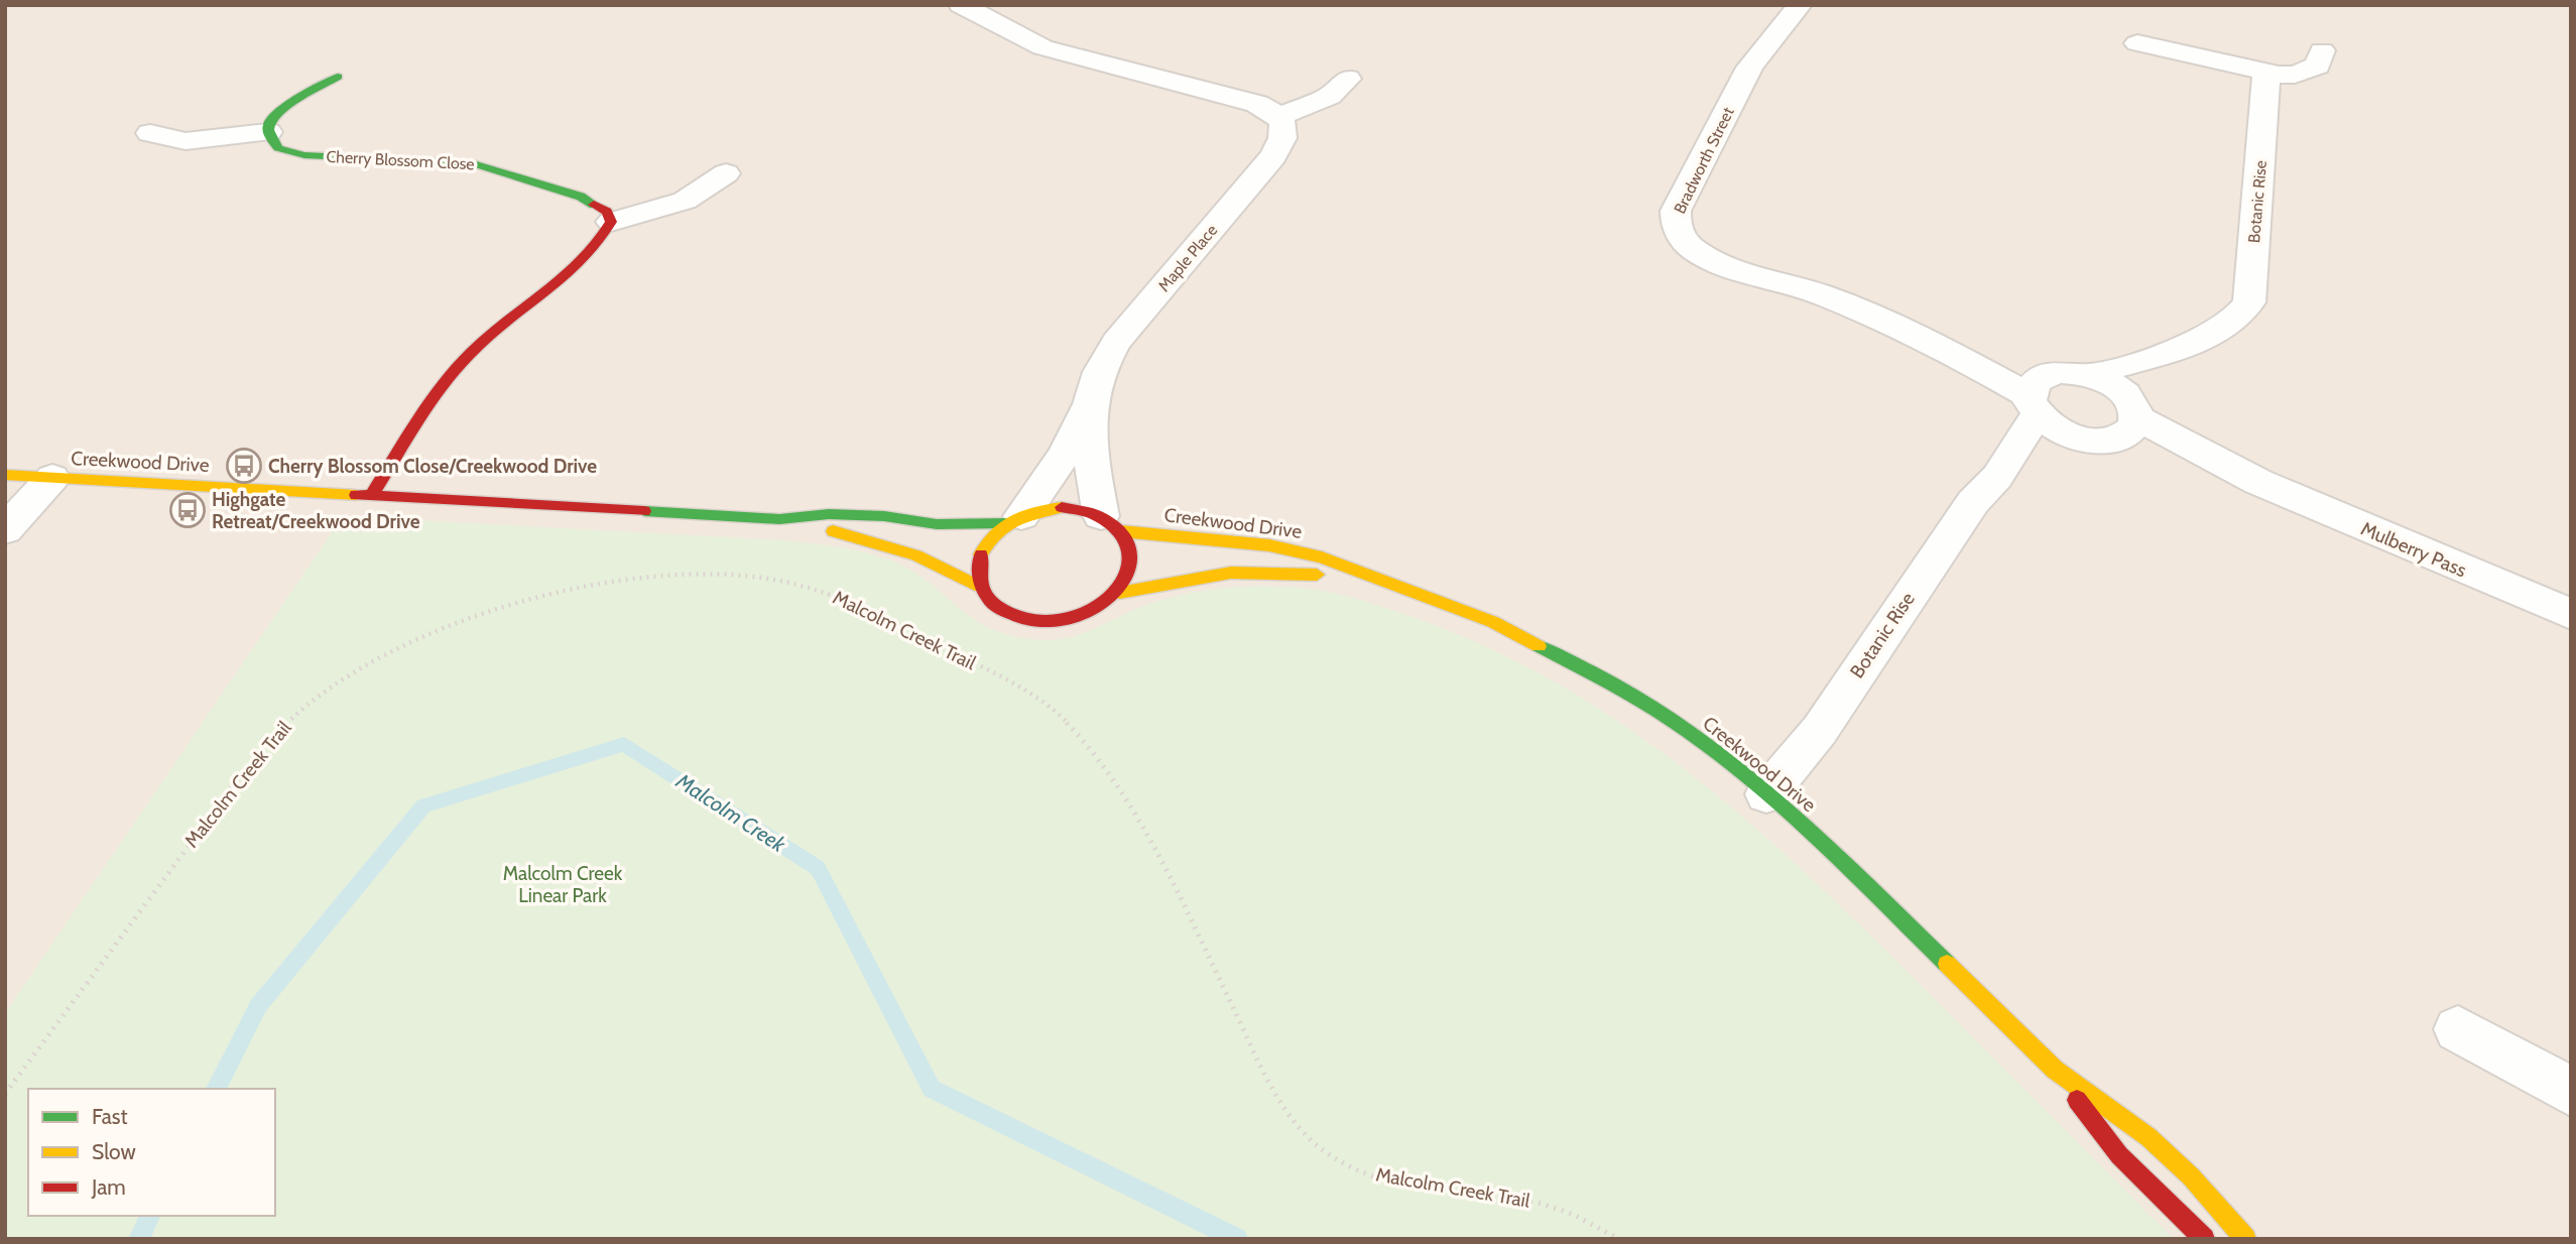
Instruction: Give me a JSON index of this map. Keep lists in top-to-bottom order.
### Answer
{
  "streets": {
    "street": [
      "Cherry Blossom Close",
      "Bradworth Street",
      "Botanic Rise",
      "Maple Place",
      "Creekwood Drive",
      "Mulberry Pass"
    ],
    "path": ["Malcolm Creek Trail"]
  },
  "crossings": [
    ["Bradworth Street", "Botanic Rise"],
    ["Bradworth Street", "Mulberry Pass"],
    ["Botanic Rise", "Creekwood Drive"],
    ["Botanic Rise", "Mulberry Pass"],
    ["Maple Place", "Creekwood Drive"]
  ],
  "water": ["Malcolm Creek"],
  "parks": ["Malcolm Creek Linear Park"],
  "places": {
    "bus stop": ["Cherry Blossom Close/Creekwood Drive", "Highgate Retreat/Creekwood Drive"]
  },
  "legend": ["Fast", "Slow", "Jam"]
}
